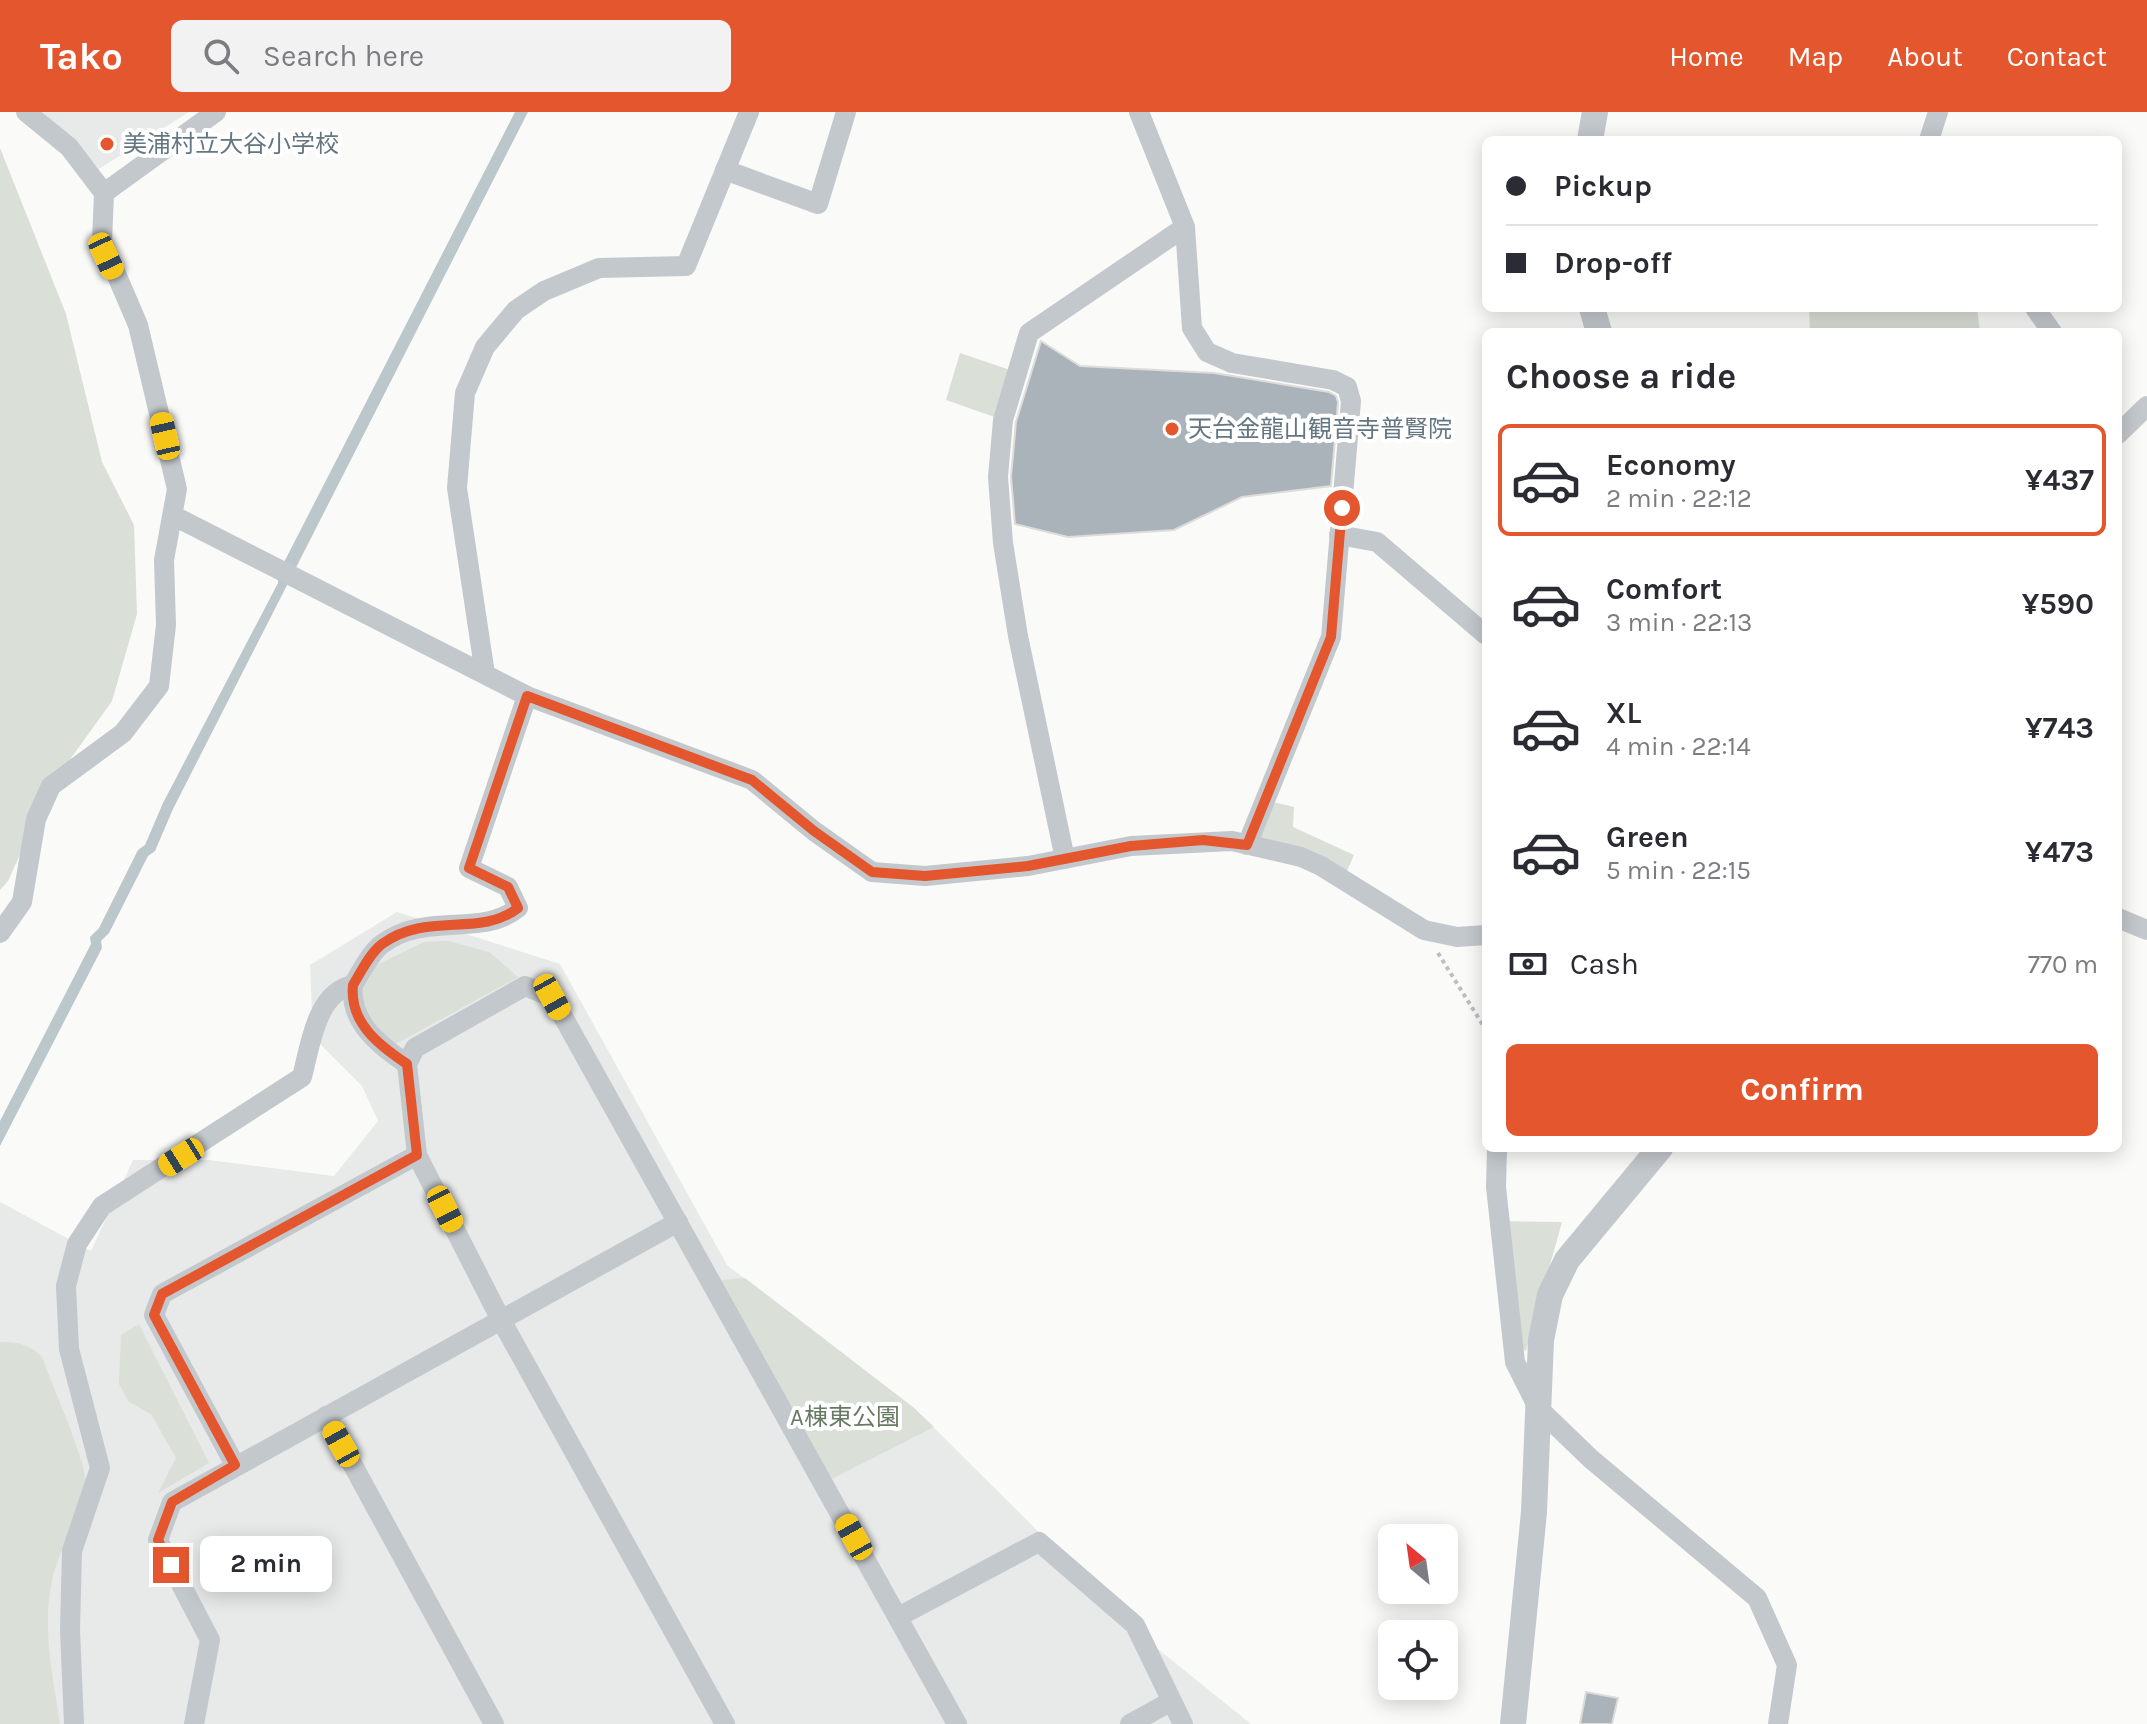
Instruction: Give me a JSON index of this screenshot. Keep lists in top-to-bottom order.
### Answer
{
  "parks": ["A棟東公園"],
  "places": ["美浦村立大谷小学校", "天台金龍山観音寺普賢院"],
  "north": "top left",
  "page": {
    "header": "Tako",
    "search": "Search here",
    "nav": [
      "Home",
      "Map",
      "About",
      "Contact"
    ],
    "banner": ["Pickup", "Drop-off"],
    "heading": "Choose a ride",
    "list": [
      {
        "name": "Economy",
        "note": "2 min · 22:12",
        "value": "¥437"
      },
      {
        "name": "Comfort",
        "note": "3 min · 22:13",
        "value": "¥590"
      },
      {
        "name": "XL",
        "note": "4 min · 22:14",
        "value": "¥743"
      },
      {
        "name": "Green",
        "note": "5 min · 22:15",
        "value": "¥473"
      }
    ],
    "pay": ["Cash", "770 m"],
    "buttons": "Confirm",
    "bubble": "2 min"
  }
}
